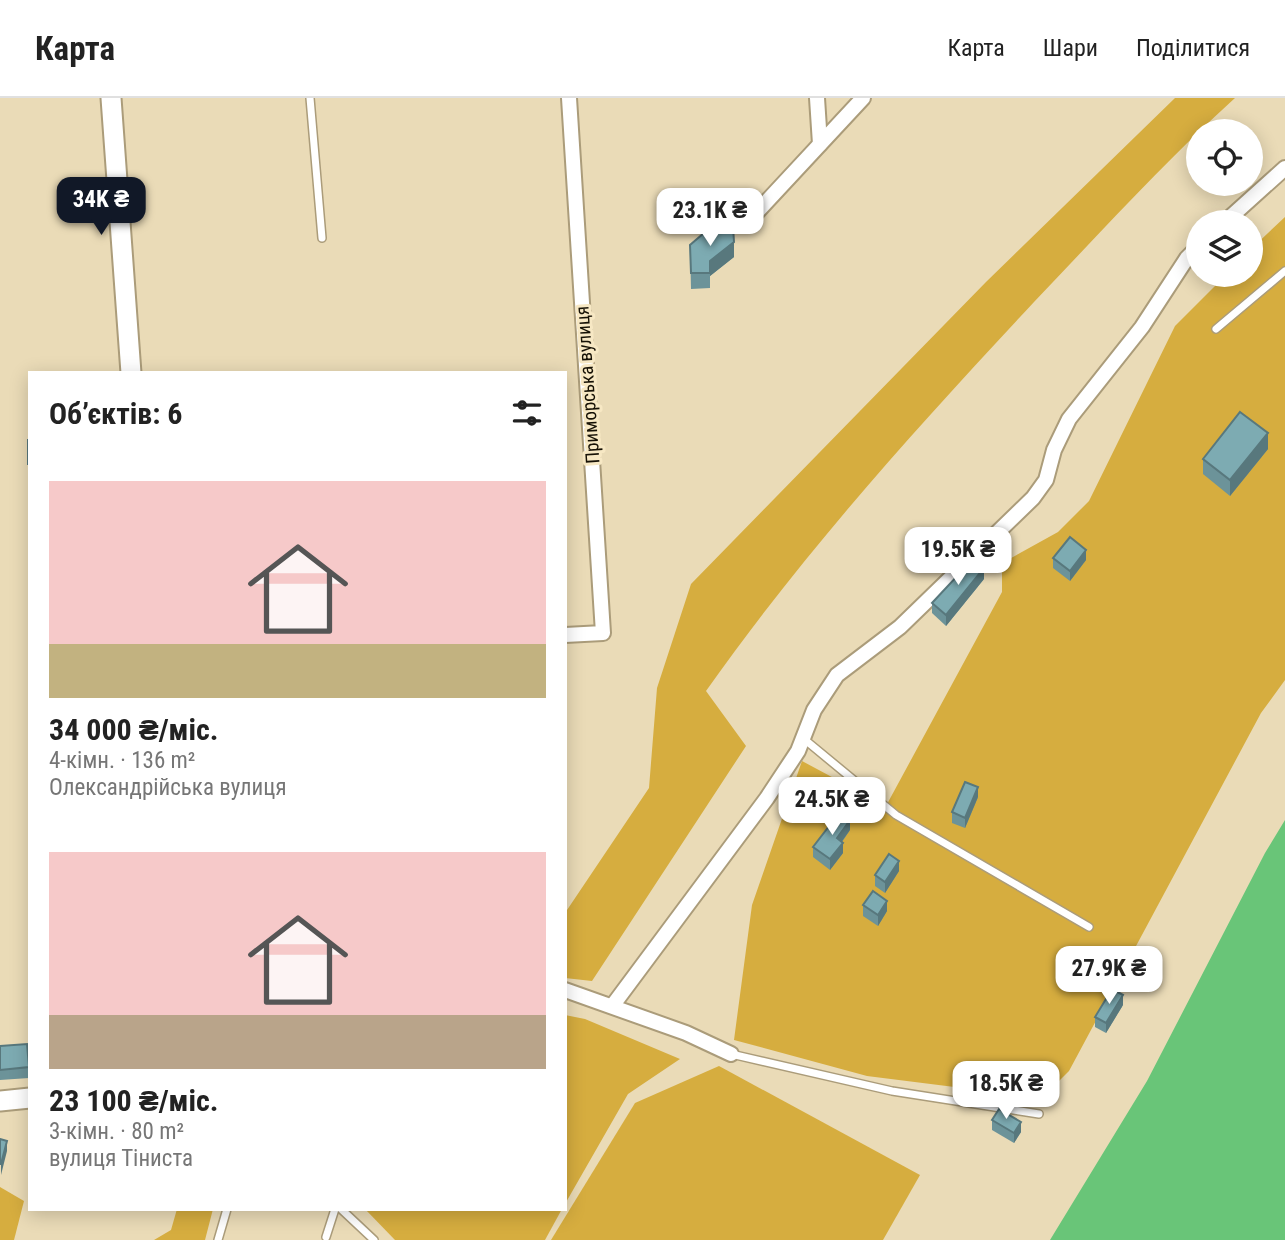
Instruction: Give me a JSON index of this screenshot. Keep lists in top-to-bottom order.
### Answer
{
  "streets": {
    "street": ["Приморська вулиця"]
  },
  "page": {
    "header": "Карта",
    "nav": ["Карта", "Шари", "Поділитися"],
    "price": [
      "34K ₴",
      "23.1K ₴",
      "19.5K ₴",
      "24.5K ₴",
      "27.9K ₴",
      "18.5K ₴"
    ],
    "heading": "Об’єктів: 6",
    "list": [
      {
        "name": "34 000 ₴/міс.",
        "note": "4-кімн. · 136 m² · Олександрійська вулиця"
      },
      {
        "name": "23 100 ₴/міс.",
        "note": "3-кімн. · 80 m² · вулиця Тіниста"
      }
    ]
  }
}
